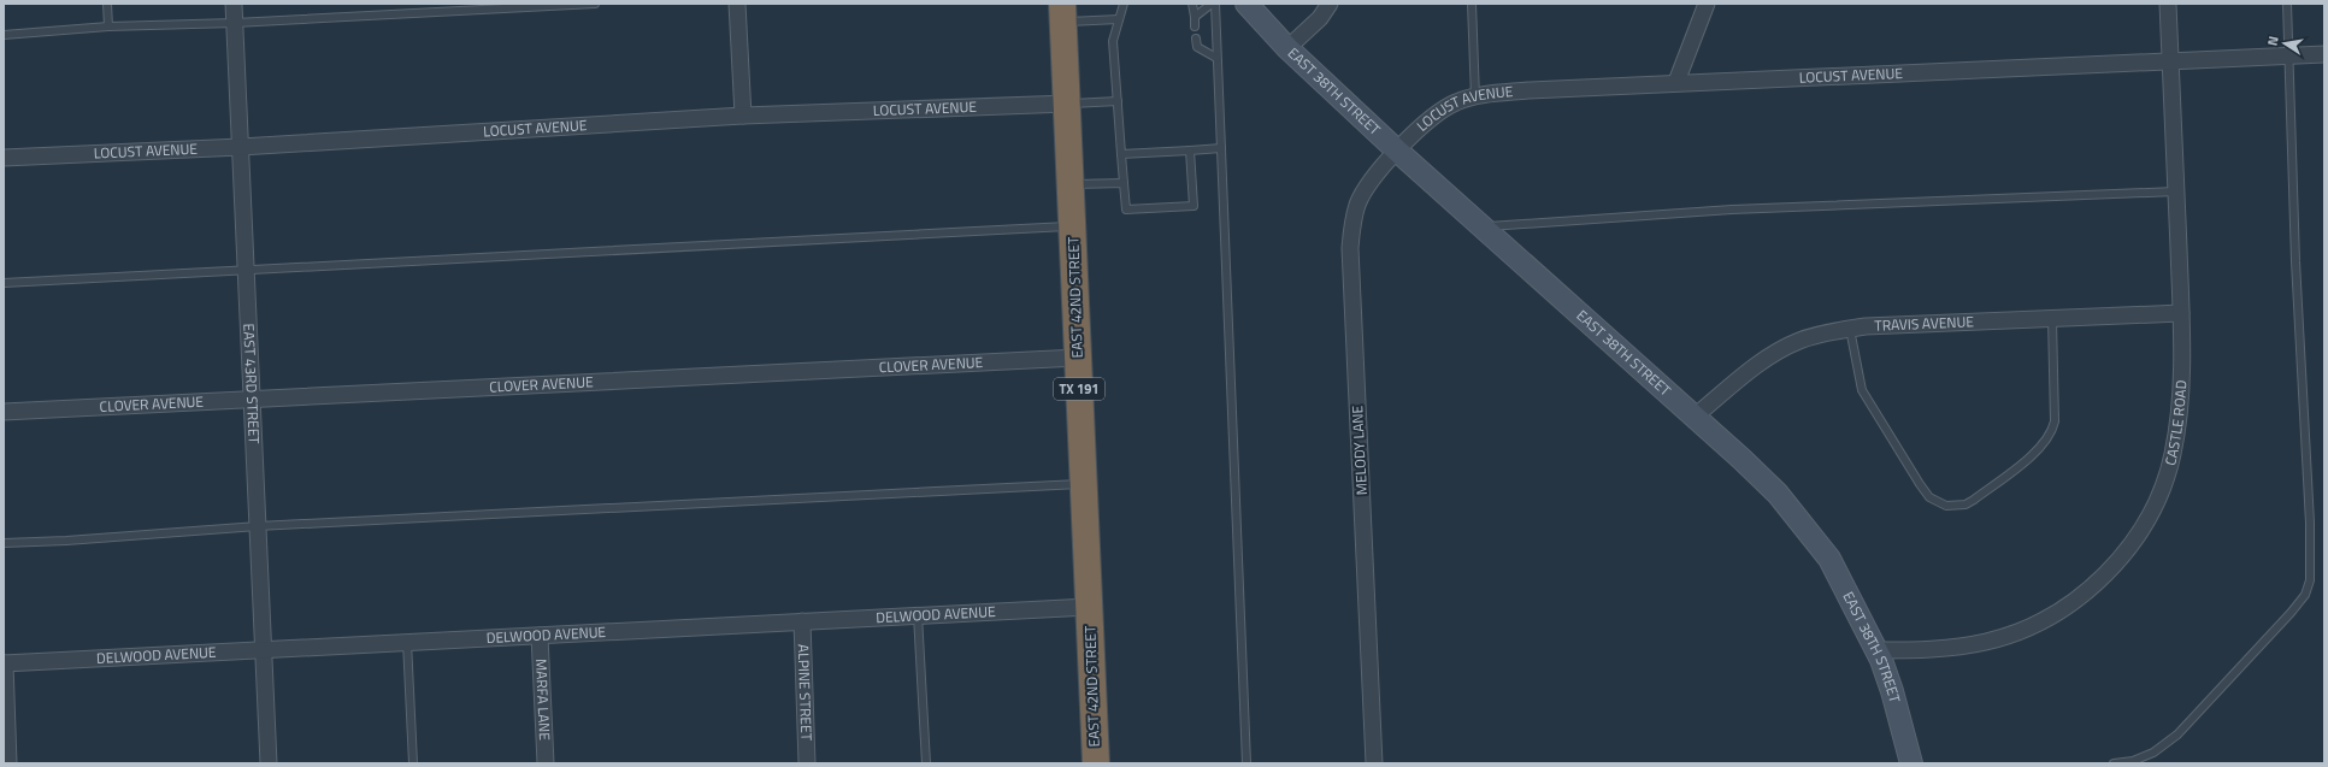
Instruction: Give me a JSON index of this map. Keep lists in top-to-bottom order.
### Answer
{
  "streets": {
    "highway": ["EAST 42ND STREET", "TX 191"],
    "street": [
      "LOCUST AVENUE",
      "EAST 38TH STREET",
      "TRAVIS AVENUE",
      "CLOVER AVENUE",
      "EAST 43RD STREET",
      "CASTLE ROAD",
      "MELODY LANE",
      "DELWOOD AVENUE",
      "ALPINE STREET",
      "MARFA LANE"
    ]
  },
  "crossings": [
    ["LOCUST AVENUE", "EAST 38TH STREET"],
    ["LOCUST AVENUE", "EAST 42ND STREET"],
    ["LOCUST AVENUE", "EAST 43RD STREET"],
    ["LOCUST AVENUE", "CASTLE ROAD"],
    ["LOCUST AVENUE", "MELODY LANE"],
    ["EAST 38TH STREET", "TRAVIS AVENUE"],
    ["EAST 38TH STREET", "CASTLE ROAD"],
    ["EAST 38TH STREET", "MELODY LANE"],
    ["EAST 42ND STREET", "CLOVER AVENUE"],
    ["EAST 42ND STREET", "DELWOOD AVENUE"],
    ["TRAVIS AVENUE", "CASTLE ROAD"],
    ["CLOVER AVENUE", "EAST 43RD STREET"],
    ["EAST 43RD STREET", "DELWOOD AVENUE"],
    ["DELWOOD AVENUE", "ALPINE STREET"],
    ["DELWOOD AVENUE", "MARFA LANE"]
  ],
  "north": "left"
}
